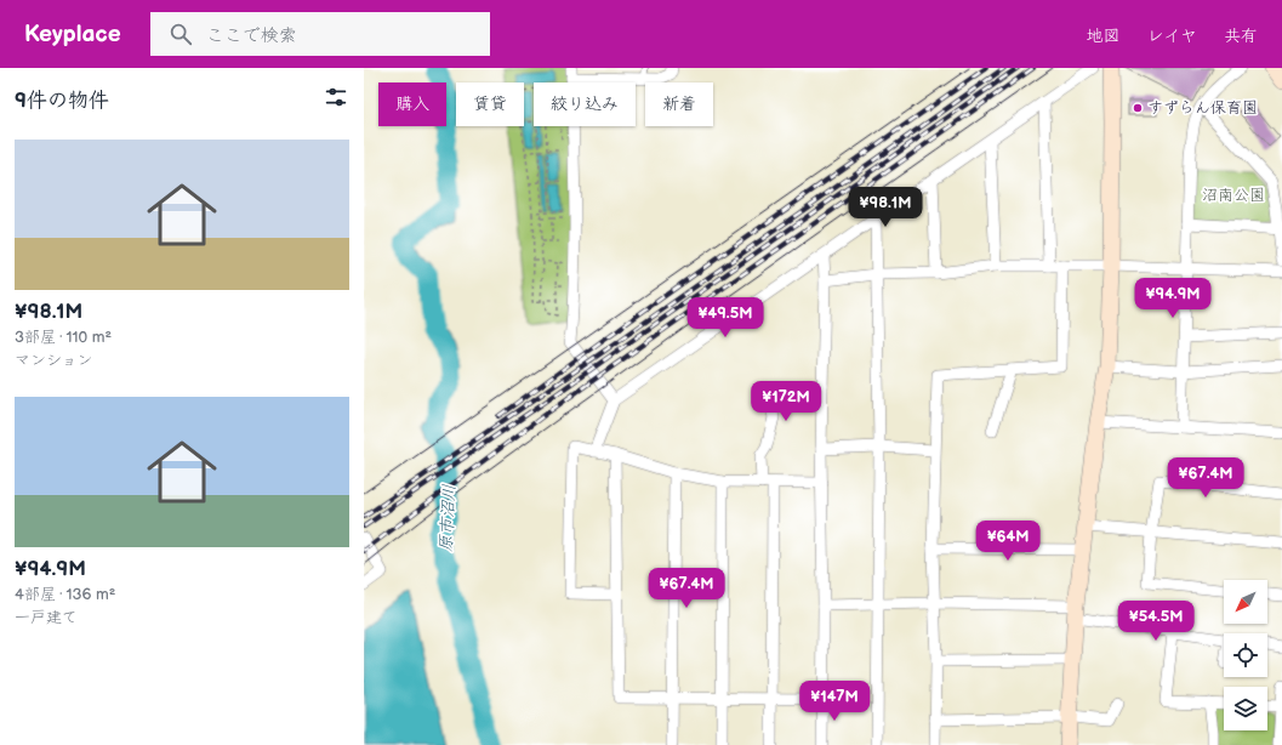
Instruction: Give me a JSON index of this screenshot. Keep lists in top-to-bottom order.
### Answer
{
  "water": ["原市沼川"],
  "parks": ["沼南公園"],
  "places": ["すずらん保育園"],
  "north": "bottom left",
  "page": {
    "header": "Keyplace",
    "search": "ここで検索",
    "nav": ["地図", "レイヤ", "共有"],
    "heading": "9件の物件",
    "chip": [
      "購入",
      "賃貸",
      "絞り込み",
      "新着"
    ],
    "list": [
      {
        "name": "¥98.1M",
        "note": "3部屋 · 110 m² · マンション"
      },
      {
        "name": "¥94.9M",
        "note": "4部屋 · 136 m² · 一戸建て"
      }
    ],
    "price": [
      "¥98.1M",
      "¥94.9M",
      "¥49.5M",
      "¥172M",
      "¥67.4M",
      "¥64M",
      "¥67.4M",
      "¥54.5M",
      "¥147M"
    ]
  }
}
